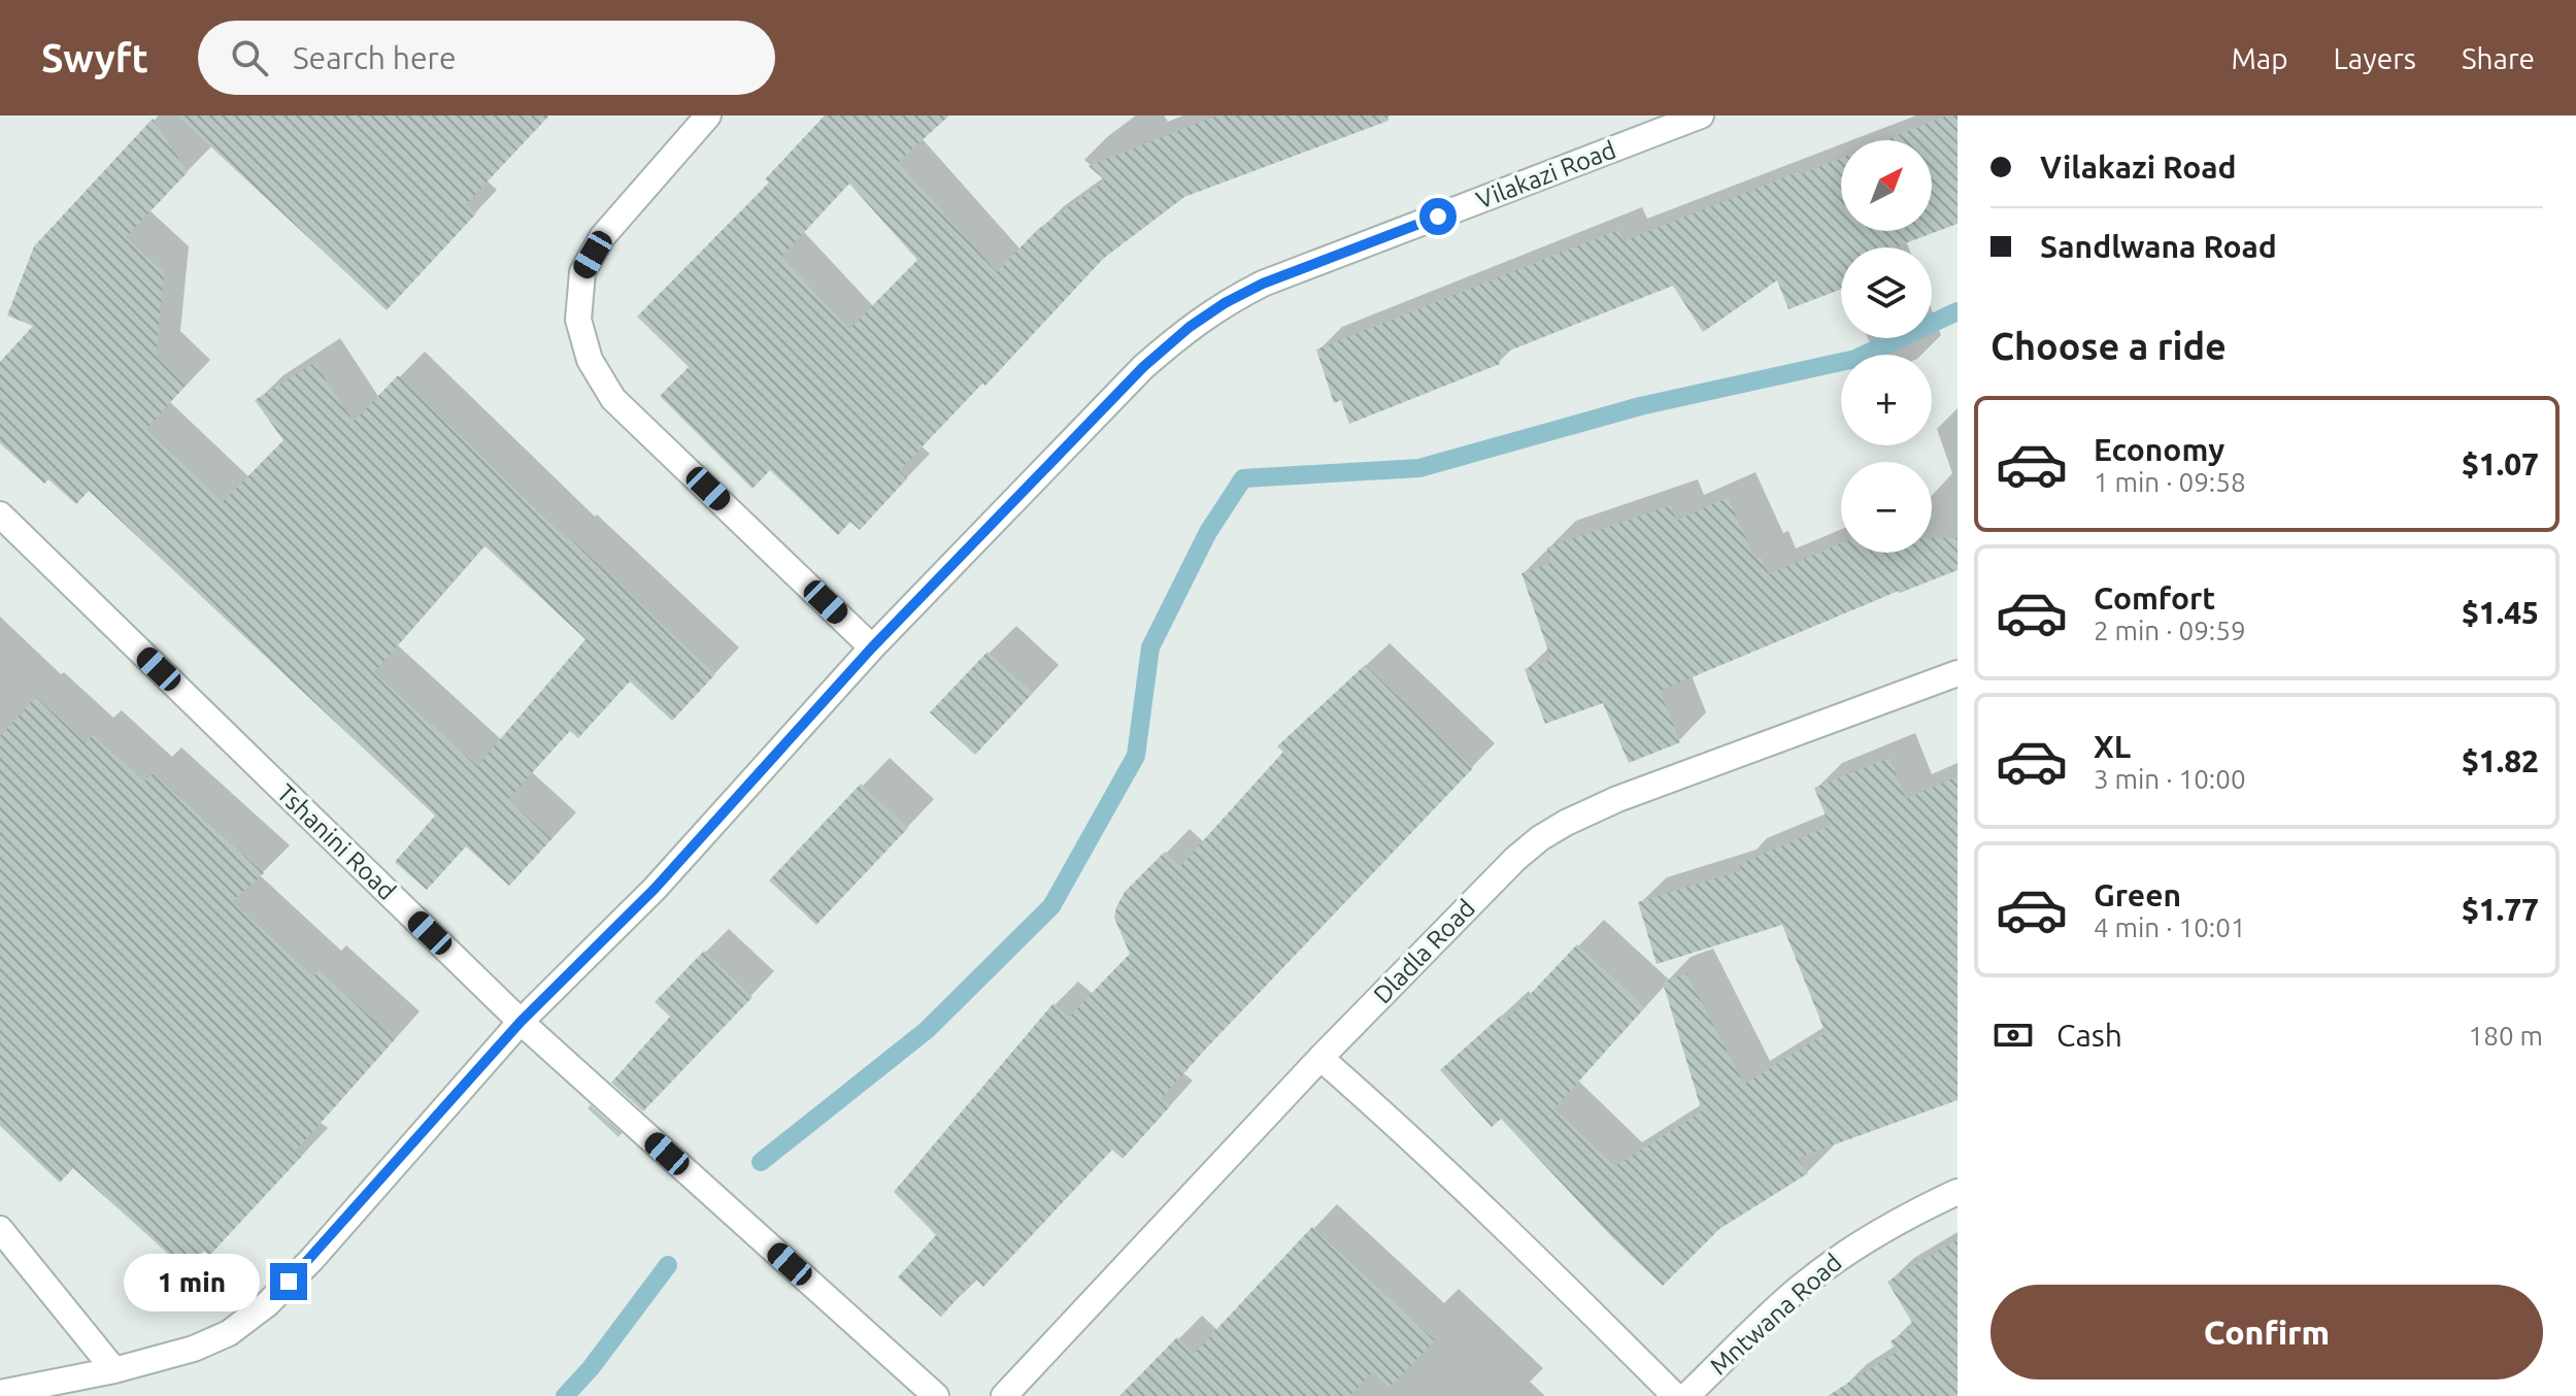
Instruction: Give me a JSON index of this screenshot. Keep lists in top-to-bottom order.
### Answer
{
  "streets": {
    "street": [
      "Vilakazi Road",
      "Tshanini Road",
      "Dladla Road",
      "Mntwana Road"
    ]
  },
  "crossings": [
    ["Vilakazi Road", "Tshanini Road"]
  ],
  "north": "top right",
  "page": {
    "header": "Swyft",
    "search": "Search here",
    "nav": ["Map", "Layers", "Share"],
    "banner": ["Vilakazi Road", "Sandlwana Road"],
    "map_buttons": ["+", "−"],
    "heading": "Choose a ride",
    "list": [
      {
        "name": "Economy",
        "note": "1 min · 09:58",
        "value": "$1.07"
      },
      {
        "name": "Comfort",
        "note": "2 min · 09:59",
        "value": "$1.45"
      },
      {
        "name": "XL",
        "note": "3 min · 10:00",
        "value": "$1.82"
      },
      {
        "name": "Green",
        "note": "4 min · 10:01",
        "value": "$1.77"
      }
    ],
    "pay": ["Cash", "180 m"],
    "bubble": "1 min",
    "buttons": "Confirm"
  }
}
